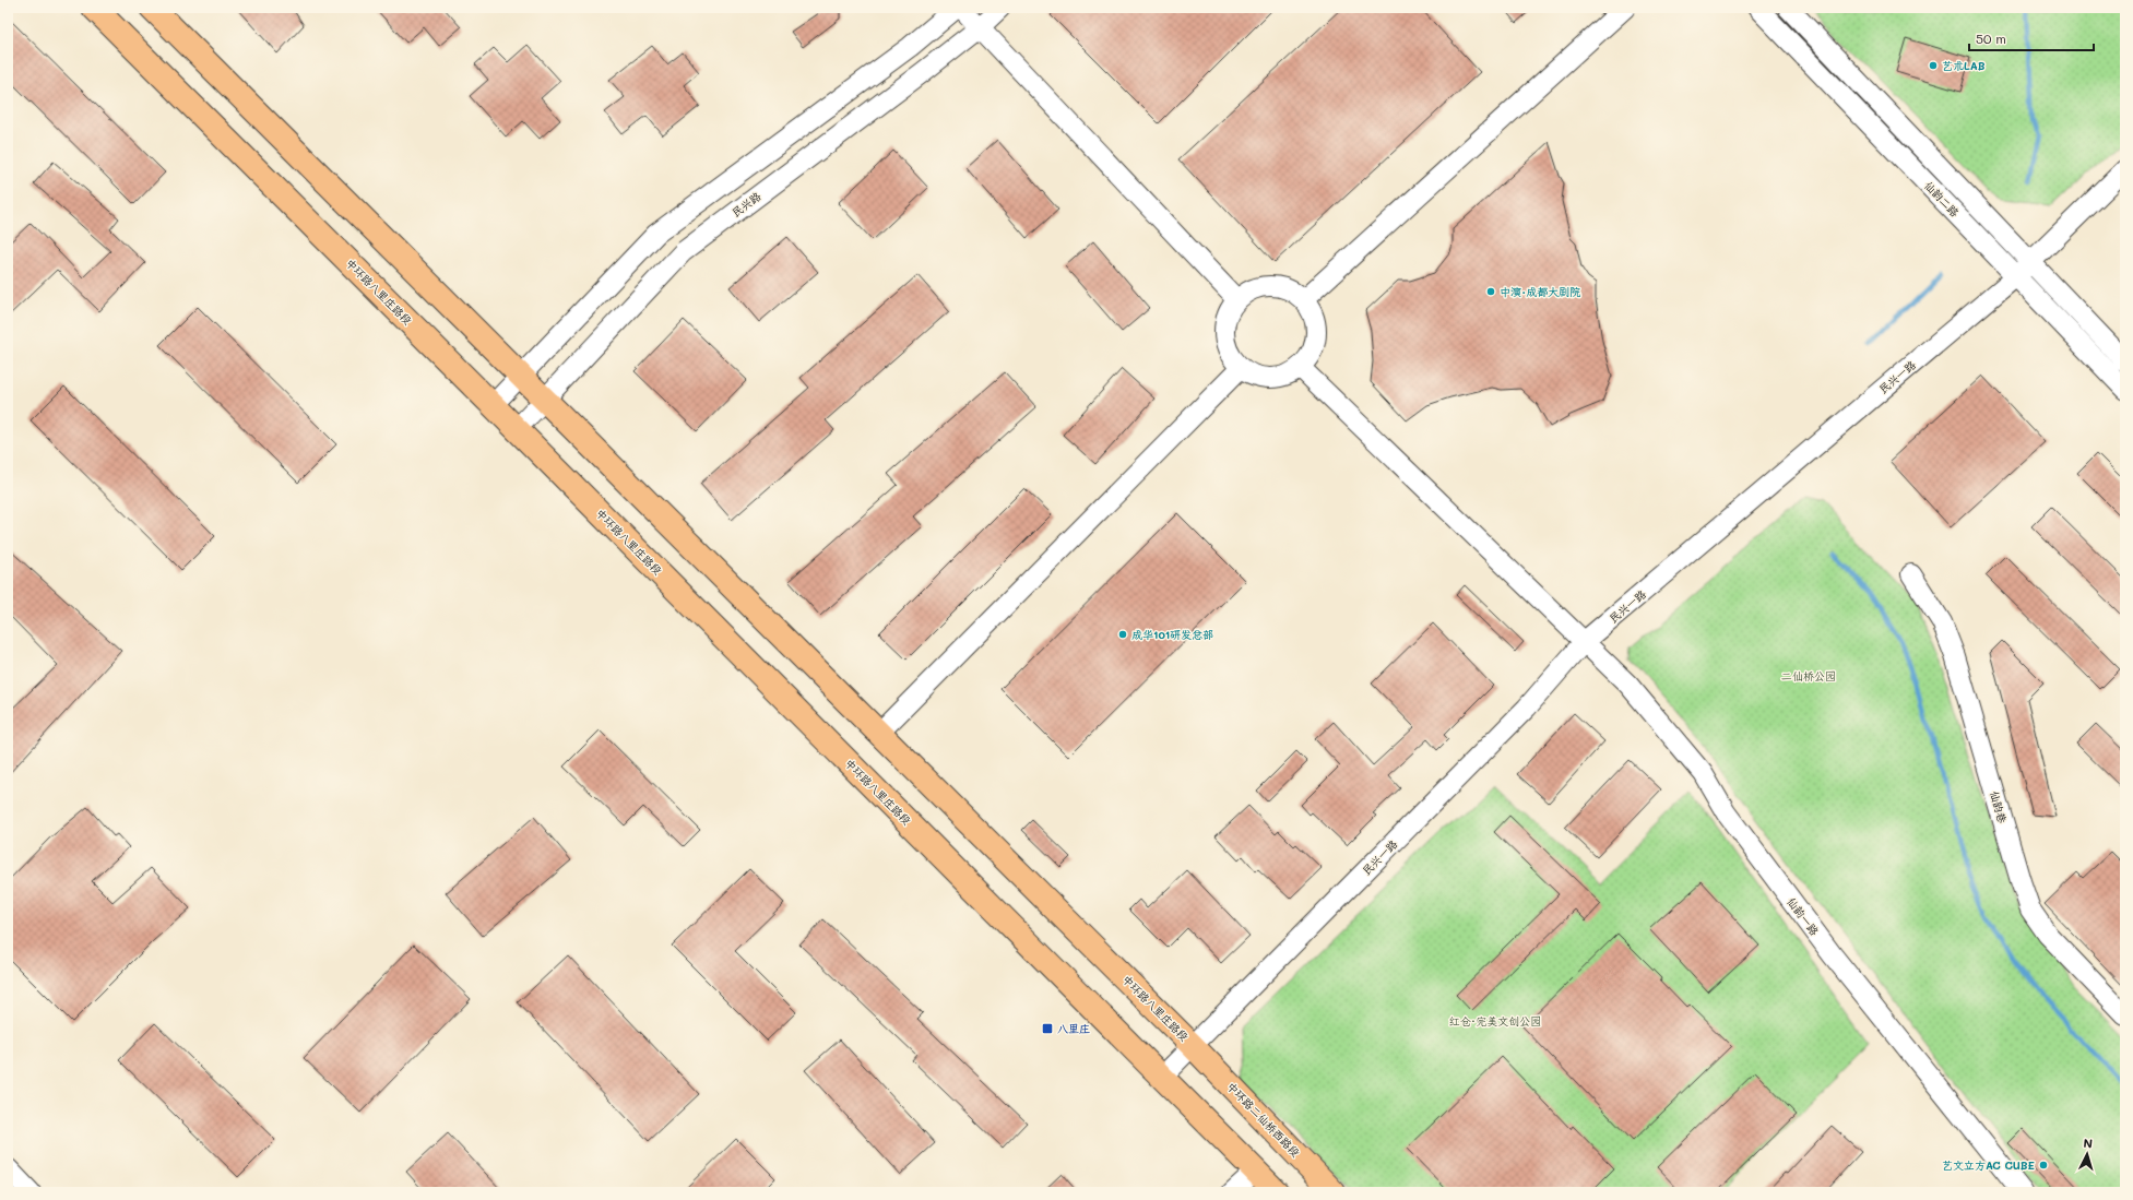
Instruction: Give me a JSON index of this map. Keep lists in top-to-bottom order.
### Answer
{
  "streets": {
    "main road": ["中环路八里庄路段", "中环路二仙桥西路段"],
    "street": [
      "仙韵二路",
      "民兴路",
      "民兴一路",
      "仙韵巷",
      "仙韵一路"
    ]
  },
  "crossings": [
    ["仙韵二路", "民兴一路"],
    ["民兴路", "中环路八里庄路段"],
    ["中环路八里庄路段", "民兴一路"],
    ["中环路八里庄路段", "中环路二仙桥西路段"],
    ["民兴一路", "仙韵一路"],
    ["民兴一路", "中环路二仙桥西路段"]
  ],
  "parks": ["二仙桥公园", "红仓·完美文创公园"],
  "places": {
    "other": [
      "艺术LAB",
      "中演·成都大剧院",
      "成华101研发总部",
      "艺文立方AC CUBE"
    ],
    "transit": ["八里庄"]
  },
  "scale_bar": "50 m",
  "north": "top"
}
